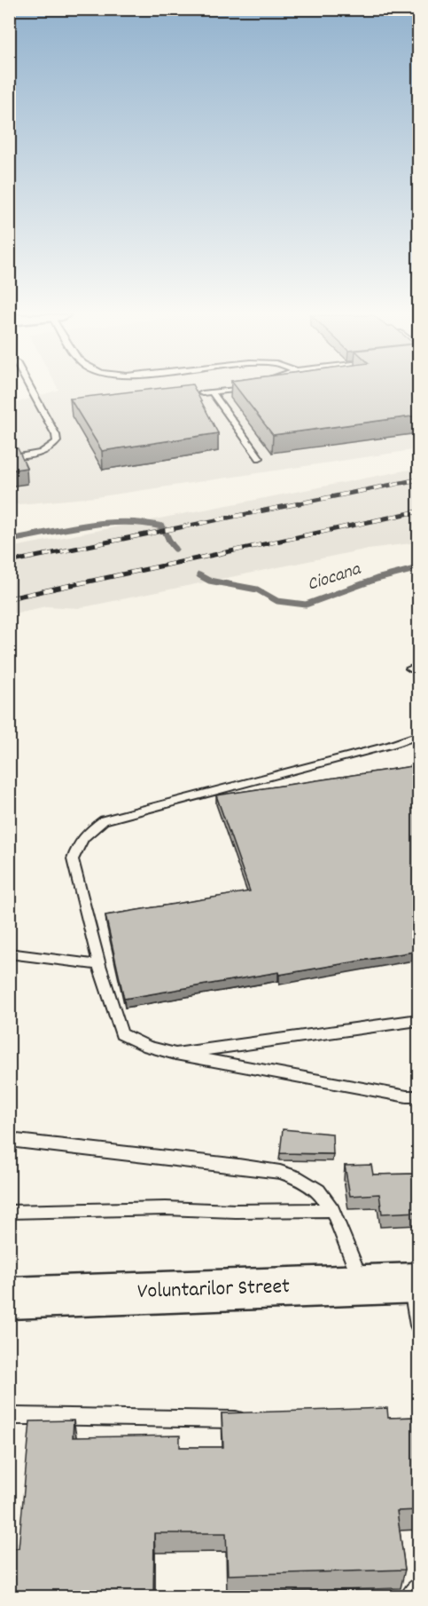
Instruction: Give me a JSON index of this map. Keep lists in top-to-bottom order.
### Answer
{
  "streets": {
    "main road": ["Voluntarilor Street"]
  },
  "water": ["Ciocana"]
}
